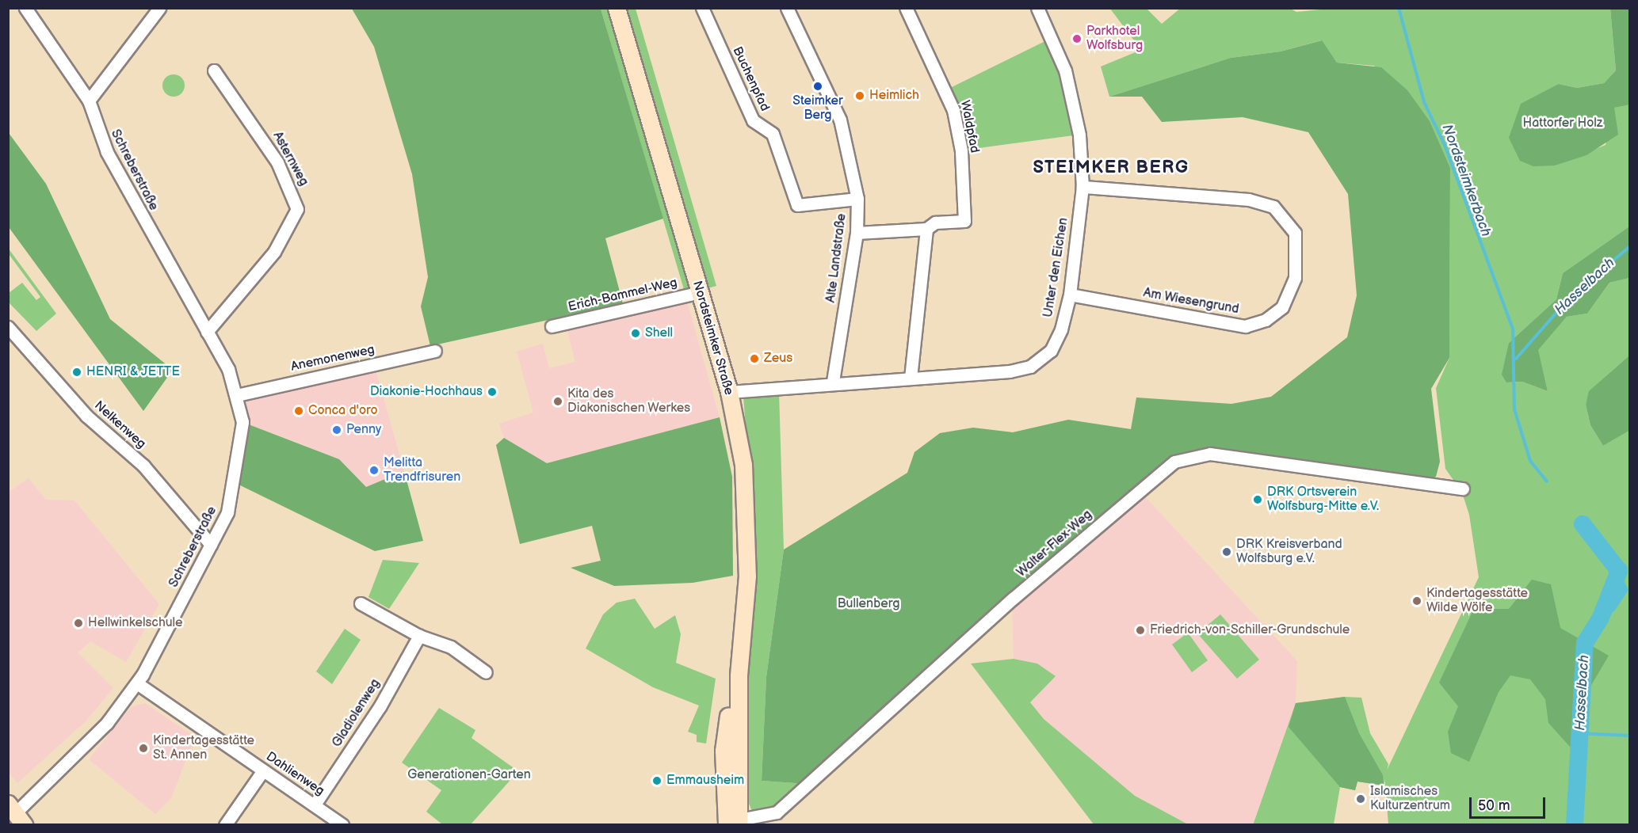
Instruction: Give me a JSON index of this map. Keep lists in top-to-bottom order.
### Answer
{
  "streets": {
    "street": [
      "Buchenpfad",
      "Waldpfad",
      "Asternweg",
      "Schreberstraße",
      "Alte Landstraße",
      "Unter den Eichen",
      "Erich-Bammel-Weg",
      "Am Wiesengrund",
      "Nordsteimker Straße",
      "Anemonenweg",
      "Nelkenweg",
      "Walter-Flex-Weg",
      "Gladiolenweg",
      "Dahlienweg"
    ]
  },
  "crossings": [
    ["Buchenpfad", "Alte Landstraße"],
    ["Waldpfad", "Alte Landstraße"],
    ["Asternweg", "Schreberstraße"],
    ["Schreberstraße", "Anemonenweg"],
    ["Schreberstraße", "Nelkenweg"],
    ["Schreberstraße", "Dahlienweg"],
    ["Alte Landstraße", "Unter den Eichen"],
    ["Unter den Eichen", "Am Wiesengrund"],
    ["Unter den Eichen", "Nordsteimker Straße"],
    ["Erich-Bammel-Weg", "Nordsteimker Straße"],
    ["Nordsteimker Straße", "Walter-Flex-Weg"],
    ["Gladiolenweg", "Dahlienweg"]
  ],
  "districts": ["STEIMKER BERG"],
  "water": ["Nordsteimkerbach", "Hasselbach"],
  "parks": ["Hattorfer Holz", "Bullenberg", "Generationen-Garten"],
  "places": [
    "Parkhotel Wolfsburg",
    "Steimker Berg",
    "Heimlich",
    "Shell",
    "Zeus",
    "HENRI & JETTE",
    "Diakonie-Hochhaus",
    "Kita des Diakonischen Werkes",
    "Conca d'oro",
    "Penny",
    "Melitta Trendfrisuren",
    "DRK Ortsverein Wolfsburg-Mitte e.V.",
    "DRK Kreisverband Wolfsburg e.V.",
    "Kindertagesstätte Wilde Wölfe",
    "Hellwinkelschule",
    "Friedrich-von-Schiller-Grundschule",
    "Kindertagesstätte St. Annen",
    "Emmausheim",
    "Islamisches Kulturzentrum"
  ],
  "scale_bar": "50 m"
}
